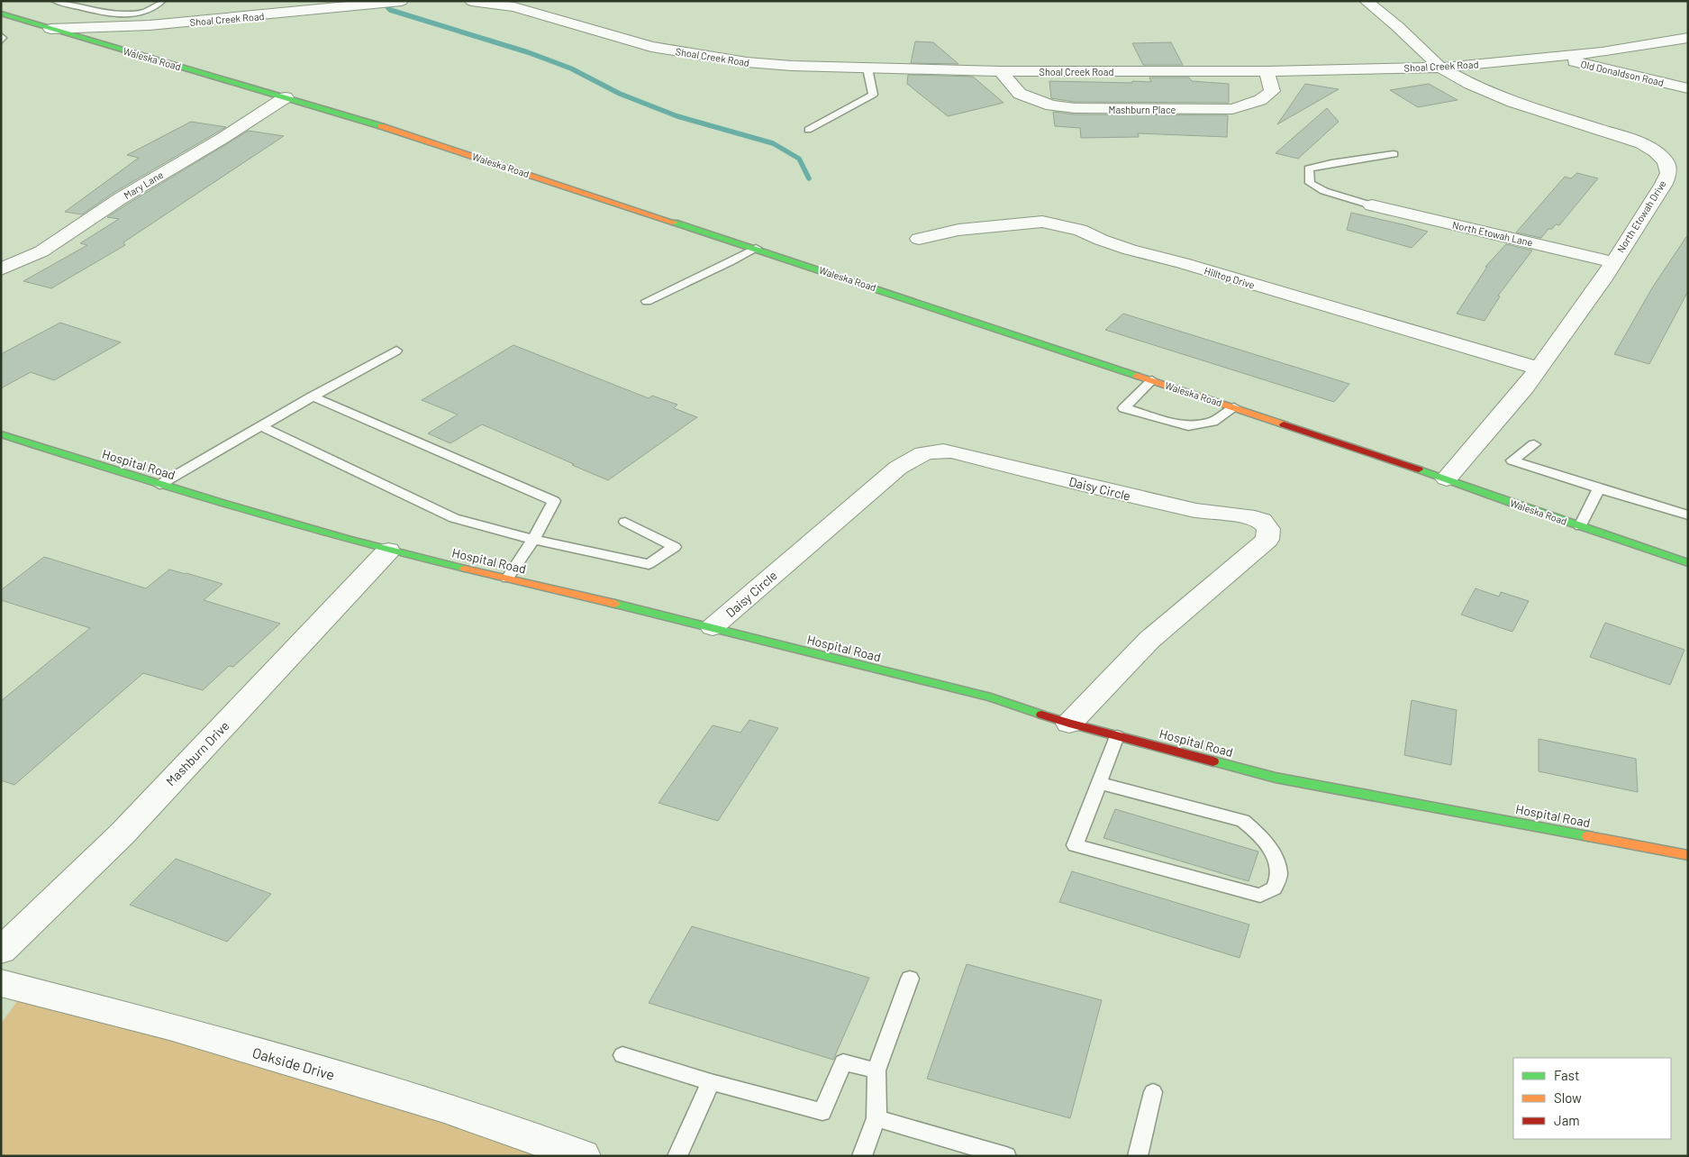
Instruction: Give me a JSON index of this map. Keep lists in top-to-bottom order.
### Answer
{
  "streets": {
    "main road": ["Waleska Road", "Hospital Road"],
    "street": [
      "Shoal Creek Road",
      "Old Donaldson Road",
      "Mashburn Place",
      "Mary Lane",
      "North Etowah Drive",
      "North Etowah Lane",
      "Hilltop Drive",
      "Daisy Circle",
      "Mashburn Drive",
      "Oakside Drive"
    ]
  },
  "crossings": [
    ["Shoal Creek Road", "Waleska Road"],
    ["Shoal Creek Road", "Old Donaldson Road"],
    ["Shoal Creek Road", "Mashburn Place"],
    ["Shoal Creek Road", "North Etowah Drive"],
    ["Waleska Road", "Mary Lane"],
    ["Waleska Road", "North Etowah Drive"],
    ["North Etowah Drive", "North Etowah Lane"],
    ["North Etowah Drive", "Hilltop Drive"],
    ["Hospital Road", "Daisy Circle"],
    ["Hospital Road", "Mashburn Drive"]
  ],
  "legend": ["Fast", "Slow", "Jam"]
}
